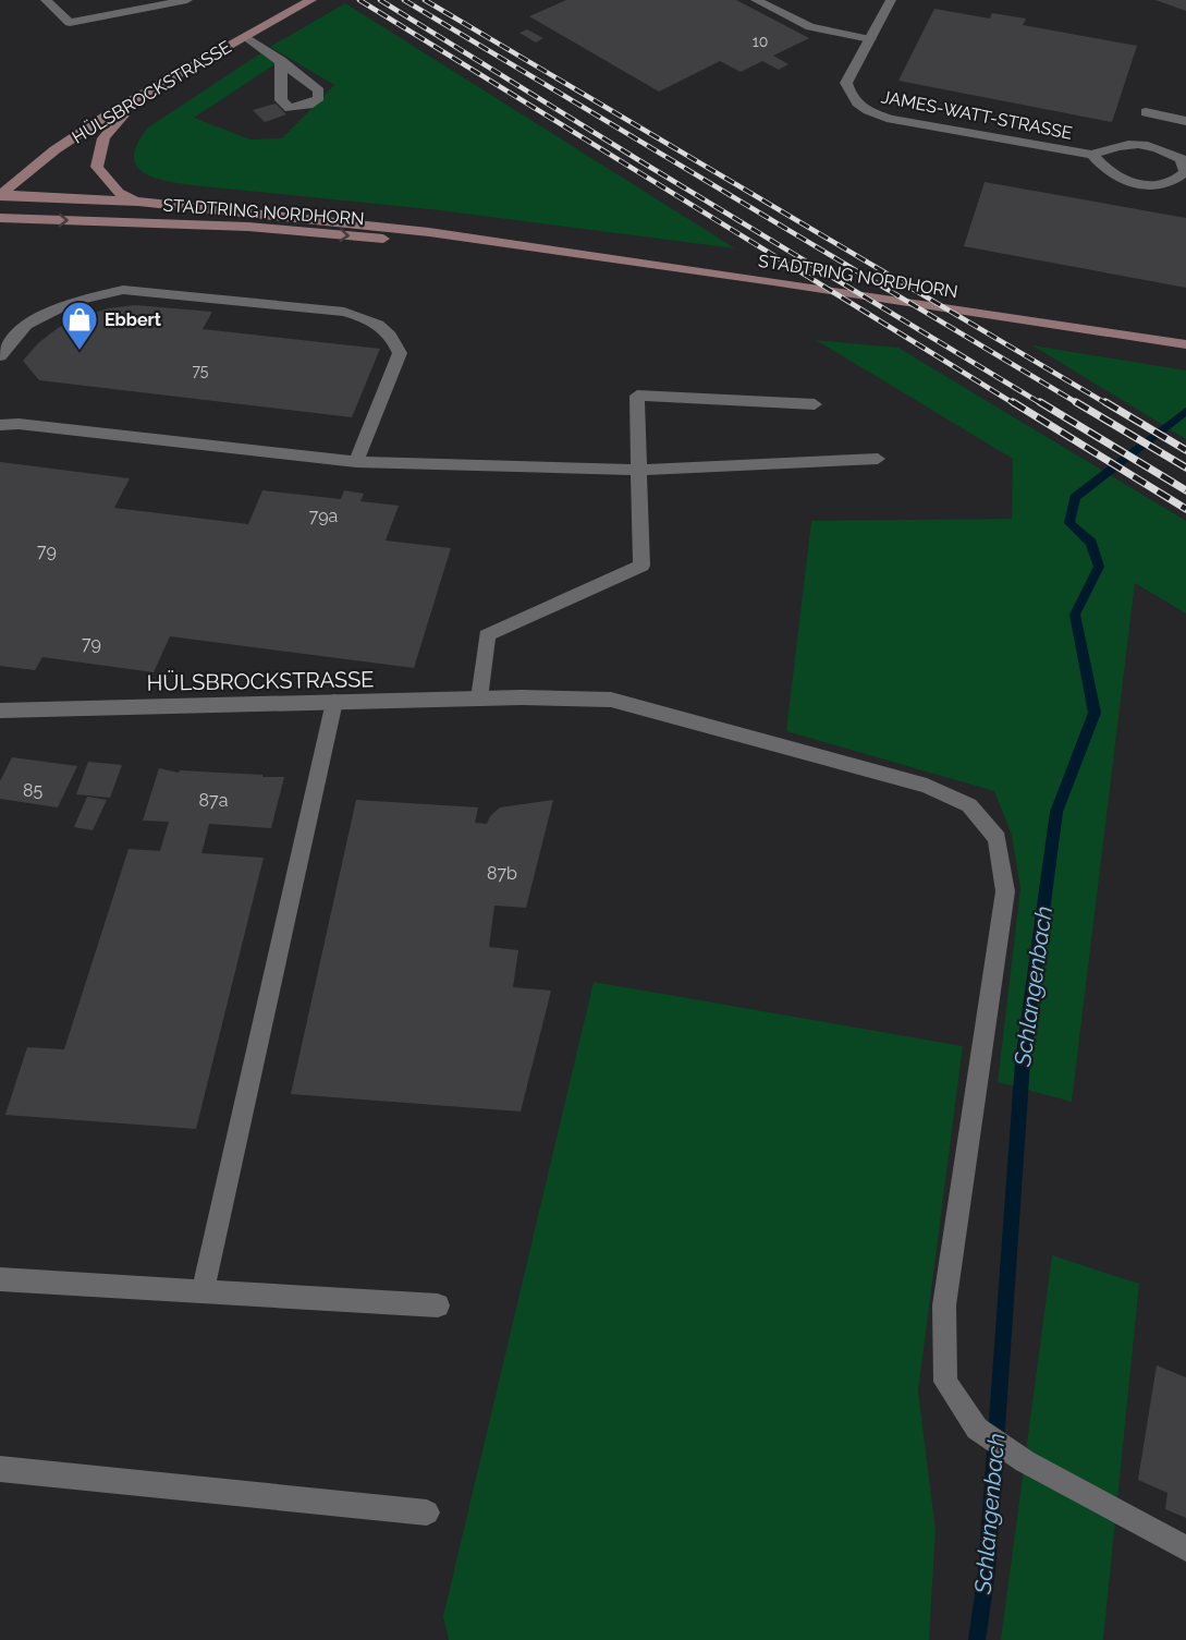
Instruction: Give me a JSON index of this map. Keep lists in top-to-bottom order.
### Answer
{
  "streets": {
    "main road": ["HÜLSBROCKSTRASSE", "STADTRING NORDHORN"],
    "street": ["JAMES-WATT-STRASSE"]
  },
  "crossings": [
    ["HÜLSBROCKSTRASSE", "STADTRING NORDHORN"]
  ],
  "water": ["Schlangenbach"],
  "places": {
    "shop": ["Ebbert"]
  },
  "house_numbers": [
    "10",
    "75",
    "79a",
    "79",
    "79",
    "85",
    "87a",
    "87b"
  ]
}
